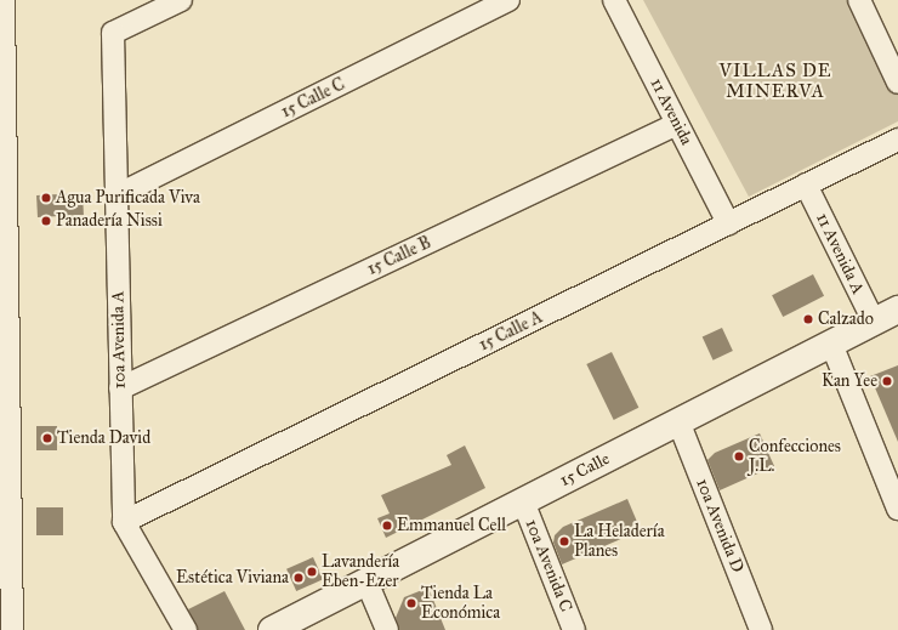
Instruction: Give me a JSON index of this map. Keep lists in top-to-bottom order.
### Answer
{
  "streets": {
    "street": [
      "15 Calle C",
      "11 Avenida",
      "11 Avenida A",
      "15 Calle B",
      "15 Calle A",
      "10a Avenida A",
      "15 Calle",
      "10a Avenida D",
      "10a Avenida C"
    ]
  },
  "crossings": [
    ["15 Calle C", "10a Avenida A"],
    ["11 Avenida", "15 Calle B"],
    ["11 Avenida", "15 Calle A"],
    ["11 Avenida A", "15 Calle A"],
    ["11 Avenida A", "15 Calle"],
    ["15 Calle B", "10a Avenida A"],
    ["15 Calle A", "10a Avenida A"],
    ["15 Calle", "10a Avenida D"],
    ["15 Calle", "10a Avenida C"]
  ],
  "districts": ["VILLAS DE MINERVA"],
  "places": [
    "Agua Purificada Viva",
    "Panadería Nissi",
    "Calzado",
    "Kan Yee",
    "Tienda David",
    "Confecciones J.L.",
    "Emmanuel Cell",
    "La Heladería Planes",
    "Lavandería Eben-Ezer",
    "Estética Viviana",
    "Tienda La Económica"
  ]
}
